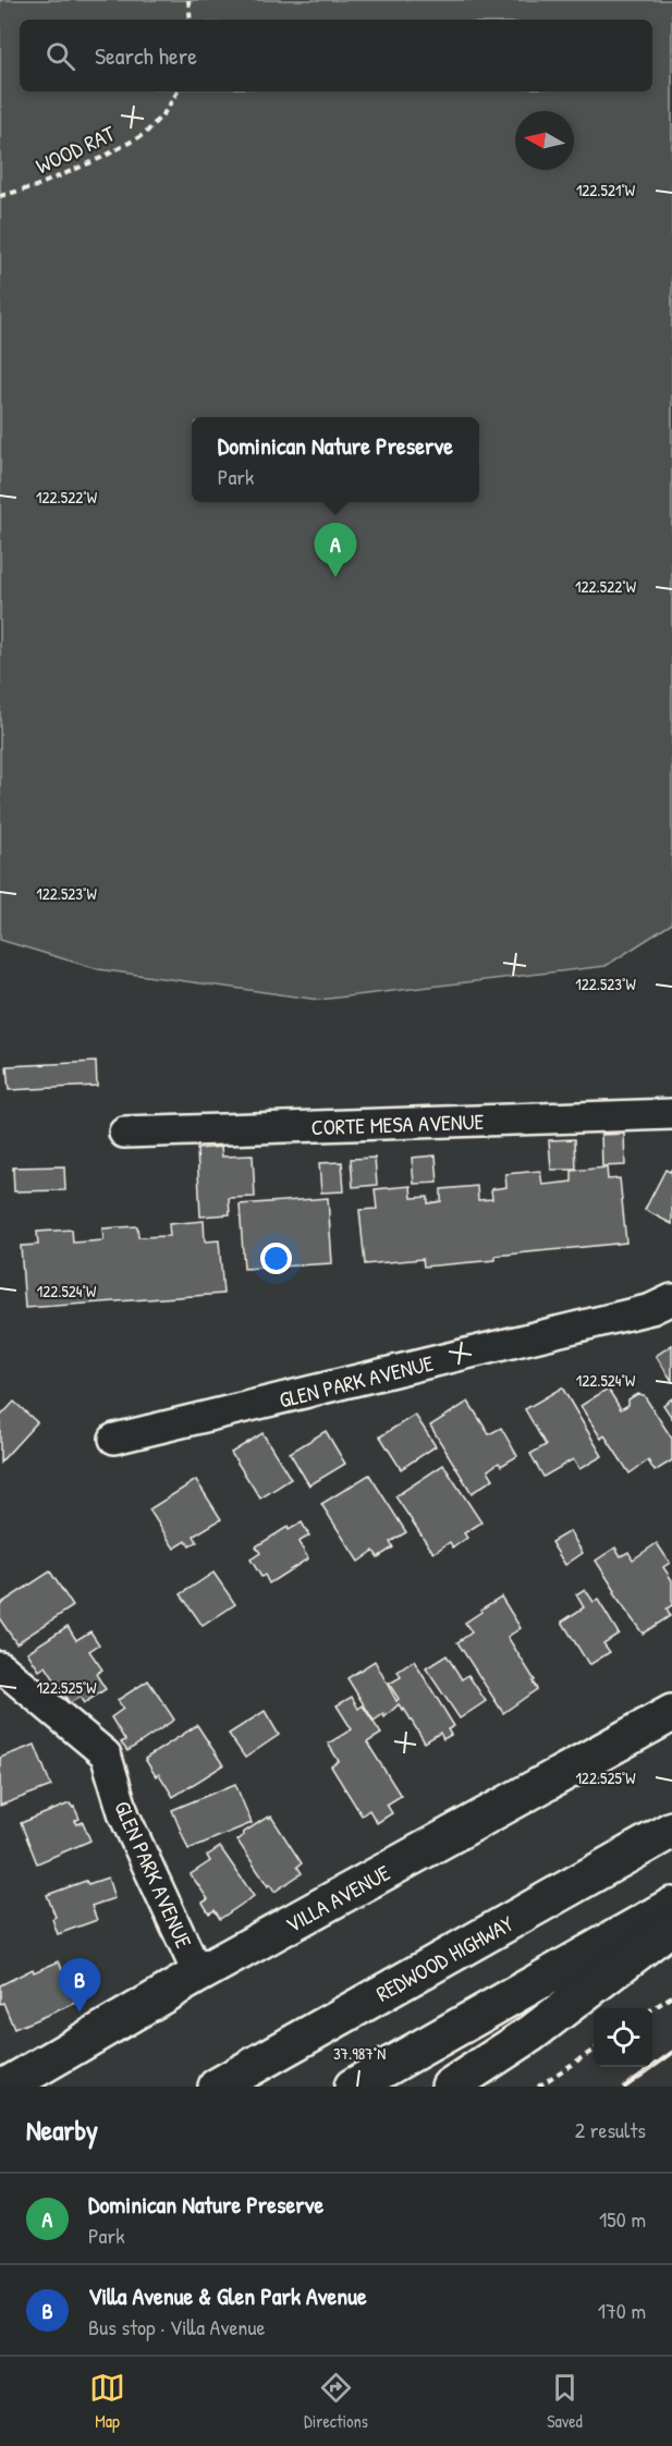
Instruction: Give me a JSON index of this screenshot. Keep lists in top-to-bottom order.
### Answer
{
  "streets": {
    "main road": ["VILLA AVENUE", "REDWOOD HIGHWAY"],
    "street": ["CORTE MESA AVENUE", "GLEN PARK AVENUE"],
    "path": ["WOOD RAT"]
  },
  "crossings": [
    ["GLEN PARK AVENUE", "VILLA AVENUE"]
  ],
  "north": "left",
  "page": {
    "search": "Search here",
    "popup": ["Dominican Nature Preserve", "Park"],
    "pins": ["A", "B"],
    "heading": ["Nearby", "2 results"],
    "list": [
      {
        "mark": "A",
        "name": "Dominican Nature Preserve",
        "note": "Park",
        "value": "150 m"
      },
      {
        "mark": "B",
        "name": "Villa Avenue & Glen Park Avenue",
        "note": "Bus stop · Villa Avenue",
        "value": "170 m"
      }
    ],
    "nav": ["Map", "Directions", "Saved"]
  },
  "coordinates": [
    "122.521°W",
    "122.522°W",
    "122.523°W",
    "122.524°W",
    "122.525°W",
    "37.987°N"
  ]
}
